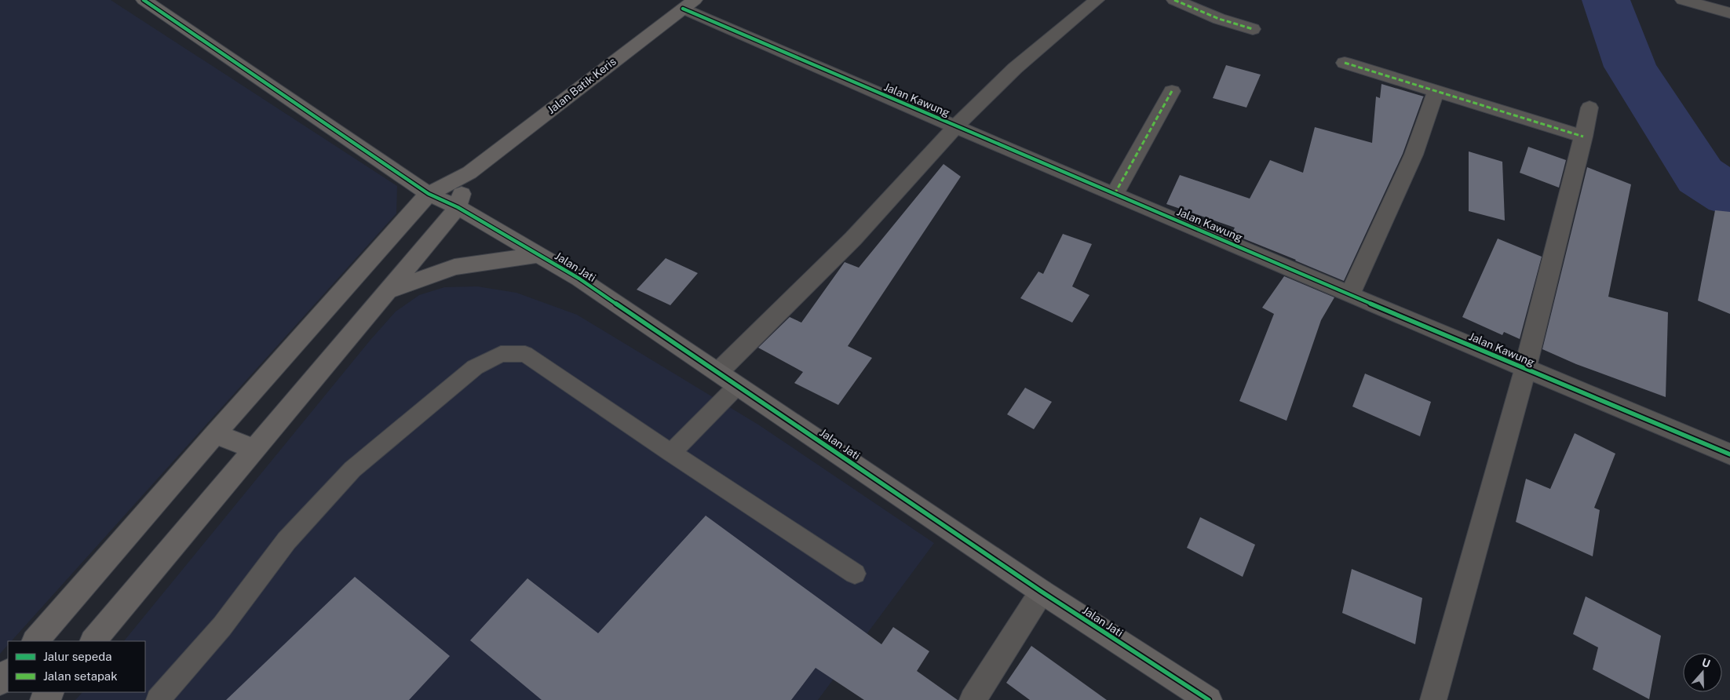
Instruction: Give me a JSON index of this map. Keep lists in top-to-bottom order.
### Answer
{
  "streets": {
    "street": ["Jalan Batik Keris", "Jalan Kawung", "Jalan Jati"]
  },
  "crossings": [
    ["Jalan Batik Keris", "Jalan Kawung"],
    ["Jalan Batik Keris", "Jalan Jati"]
  ],
  "legend": ["Jalur sepeda", "Jalan setapak"],
  "north": "top"
}
